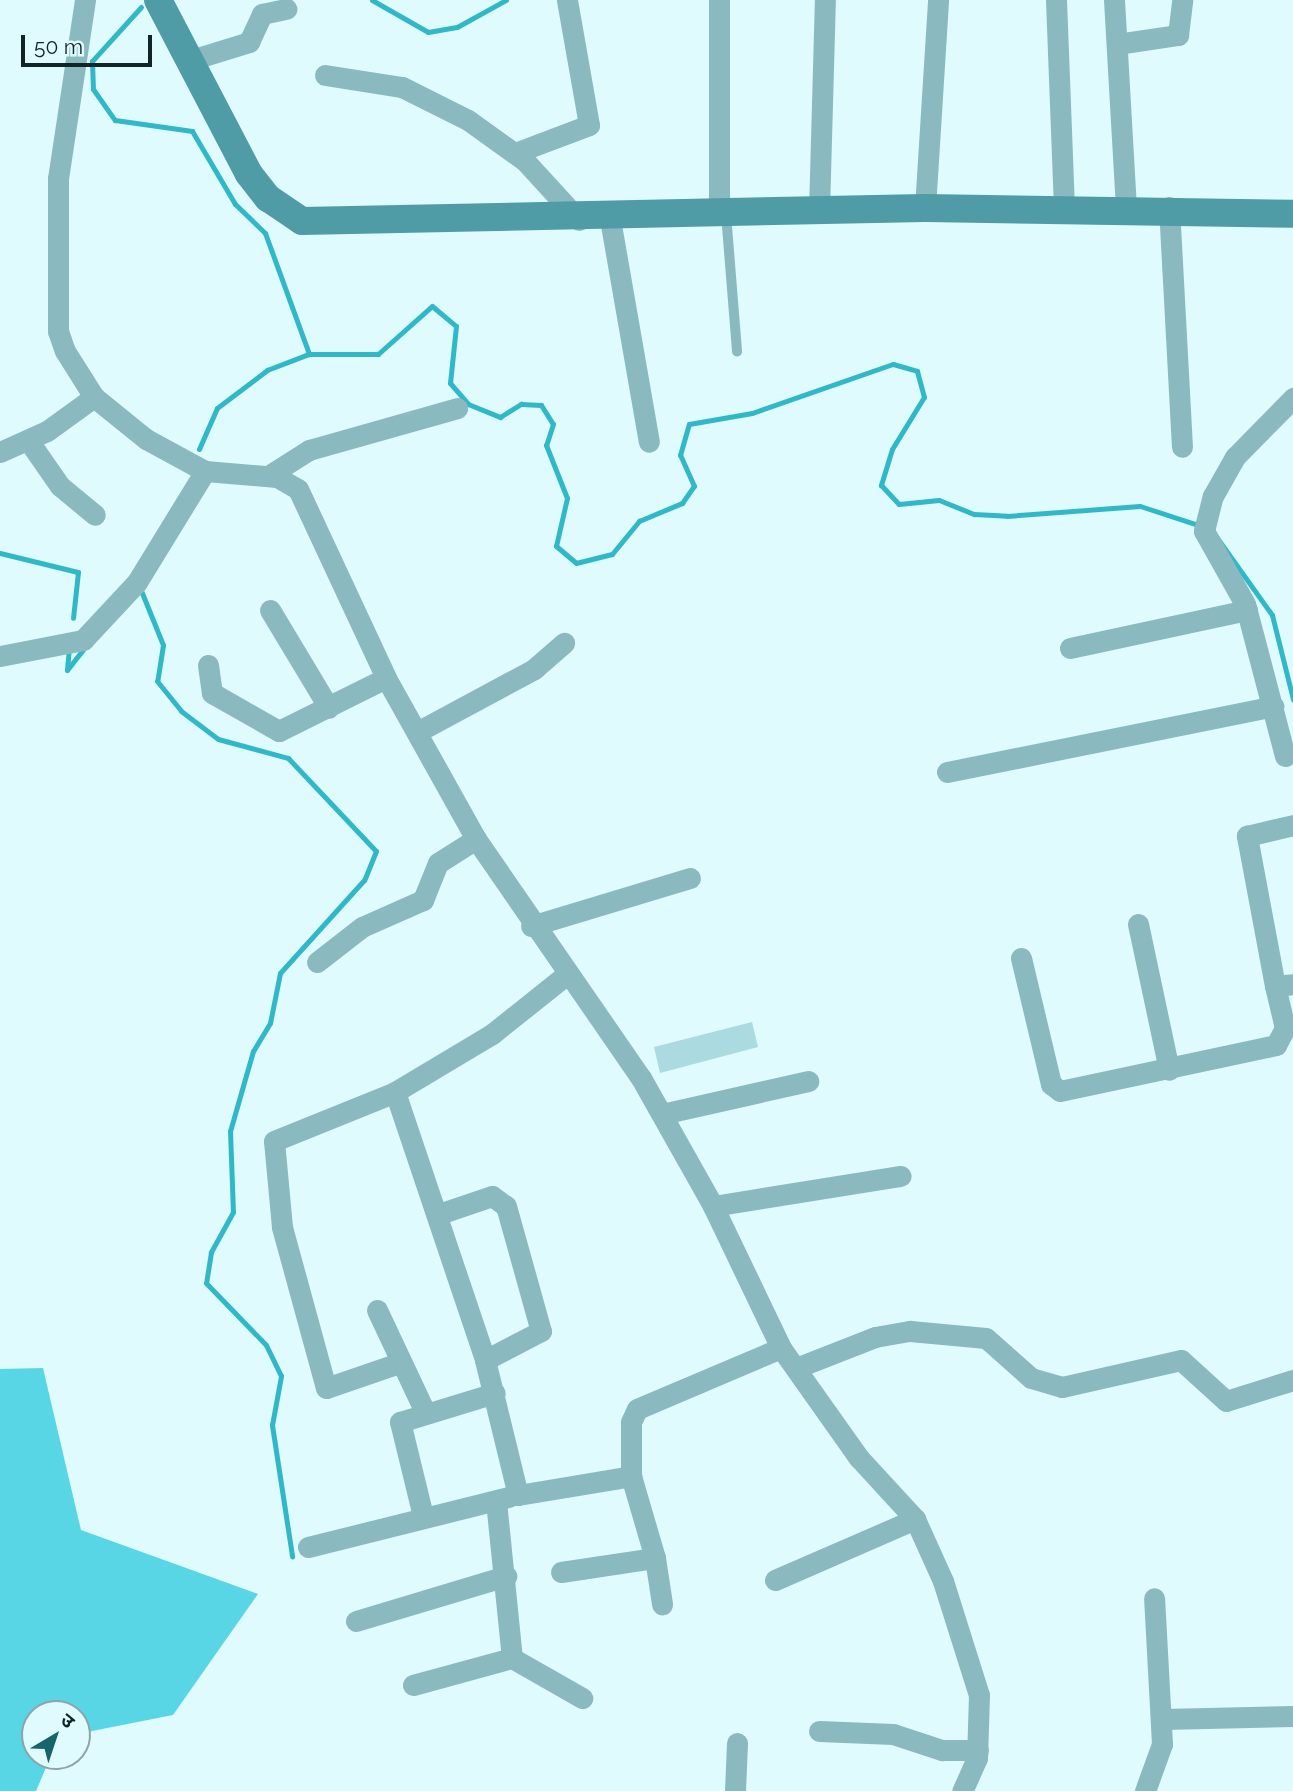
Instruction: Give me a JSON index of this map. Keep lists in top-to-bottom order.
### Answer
{
  "scale_bar": "50 m",
  "north": "top right"
}
